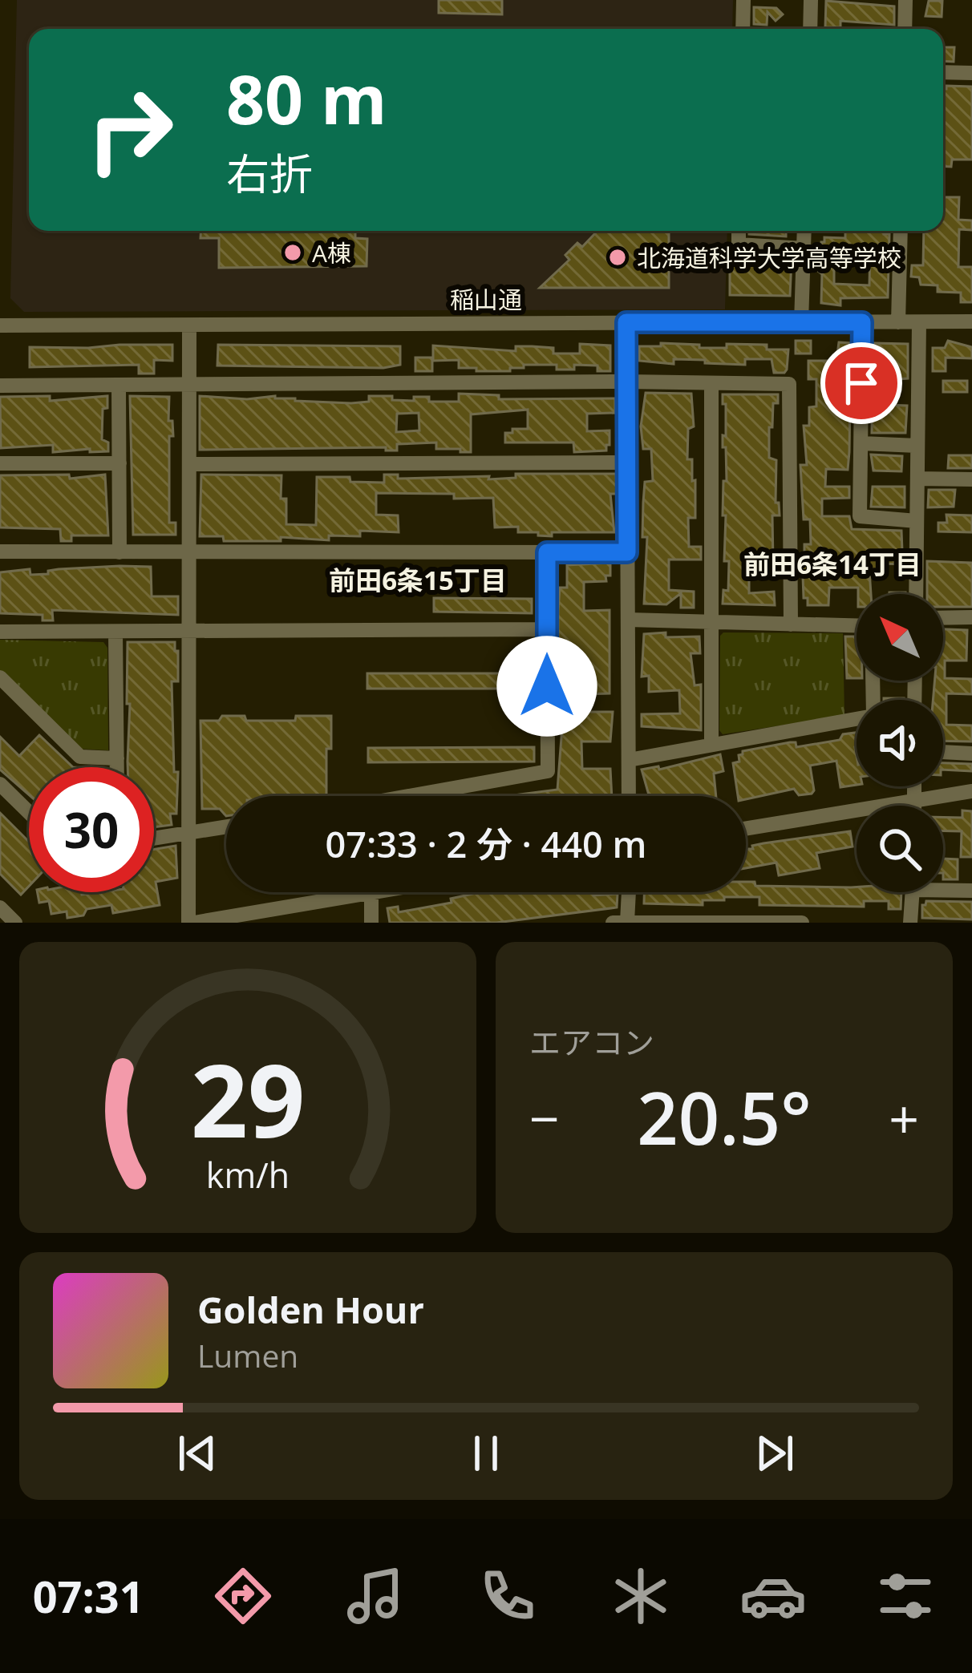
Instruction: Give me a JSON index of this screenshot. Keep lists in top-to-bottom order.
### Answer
{
  "streets": {
    "street": ["稲山通"]
  },
  "districts": ["前田6条14丁目", "前田6条15丁目"],
  "places": ["A棟", "北海道科学大学高等学校"],
  "north": "top left",
  "page": {
    "turn": ["80 m", "右折"],
    "limit": "30",
    "trip": "07:33 · 2 分 · 440 m",
    "tile": "エアコン",
    "heat": ["−", "20.5°", "+"],
    "song": ["Golden Hour", "Lumen"],
    "tabs": "07:31",
    "gauge": ["29", "km/h"]
  }
}
